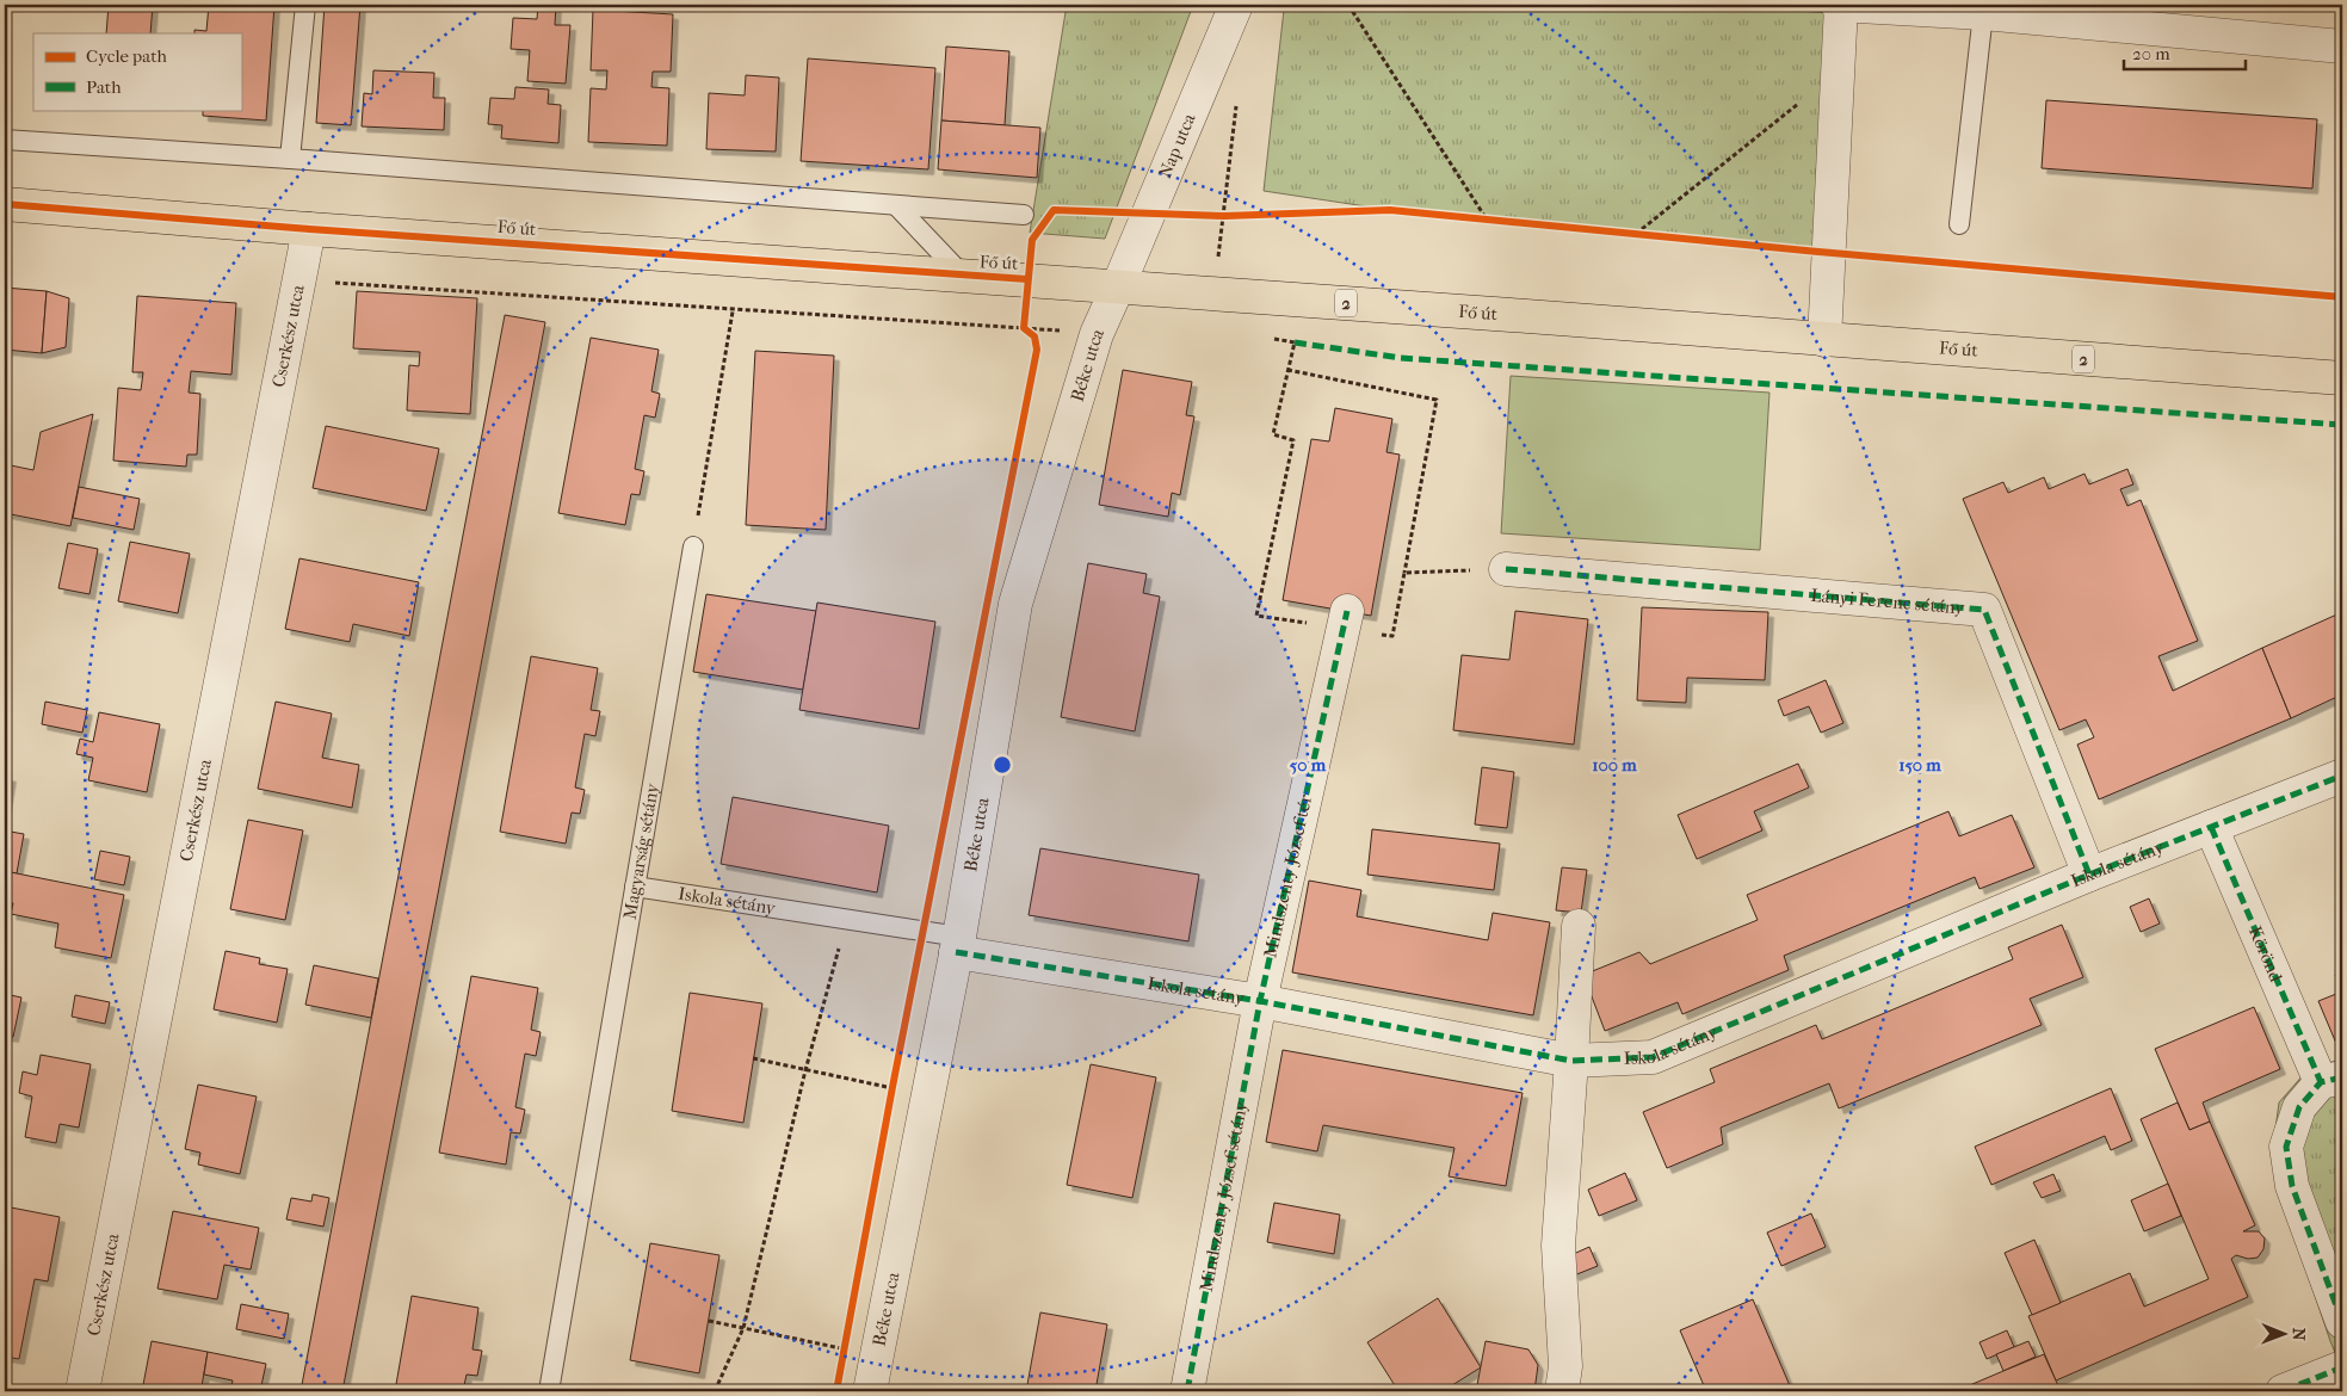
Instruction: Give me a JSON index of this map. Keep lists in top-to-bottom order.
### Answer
{
  "streets": {
    "main road": ["Fő út", "2"],
    "street": [
      "Nap utca",
      "Cserkész utca",
      "Béke utca",
      "Lányi Ferenc sétány",
      "Iskola sétány",
      "Mindszenty József tér",
      "Körönd",
      "Mindszenty József sétány"
    ],
    "lane": ["Magyarság sétány"]
  },
  "crossings": [
    ["Nap utca", "Fő út"],
    ["Nap utca", "Béke utca"],
    ["Fő út", "Cserkész utca"],
    ["Fő út", "Béke utca"],
    ["Béke utca", "Iskola sétány"],
    ["Lányi Ferenc sétány", "Iskola sétány"],
    ["Magyarság sétány", "Iskola sétány"],
    ["Iskola sétány", "Mindszenty József tér"],
    ["Iskola sétány", "Körönd"],
    ["Iskola sétány", "Mindszenty József sétány"],
    ["Mindszenty József tér", "Mindszenty József sétány"]
  ],
  "legend": ["Cycle path", "Path"],
  "scale_bar": "20 m",
  "north": "right",
  "rings": ["50 m", "100 m", "150 m"]
}
